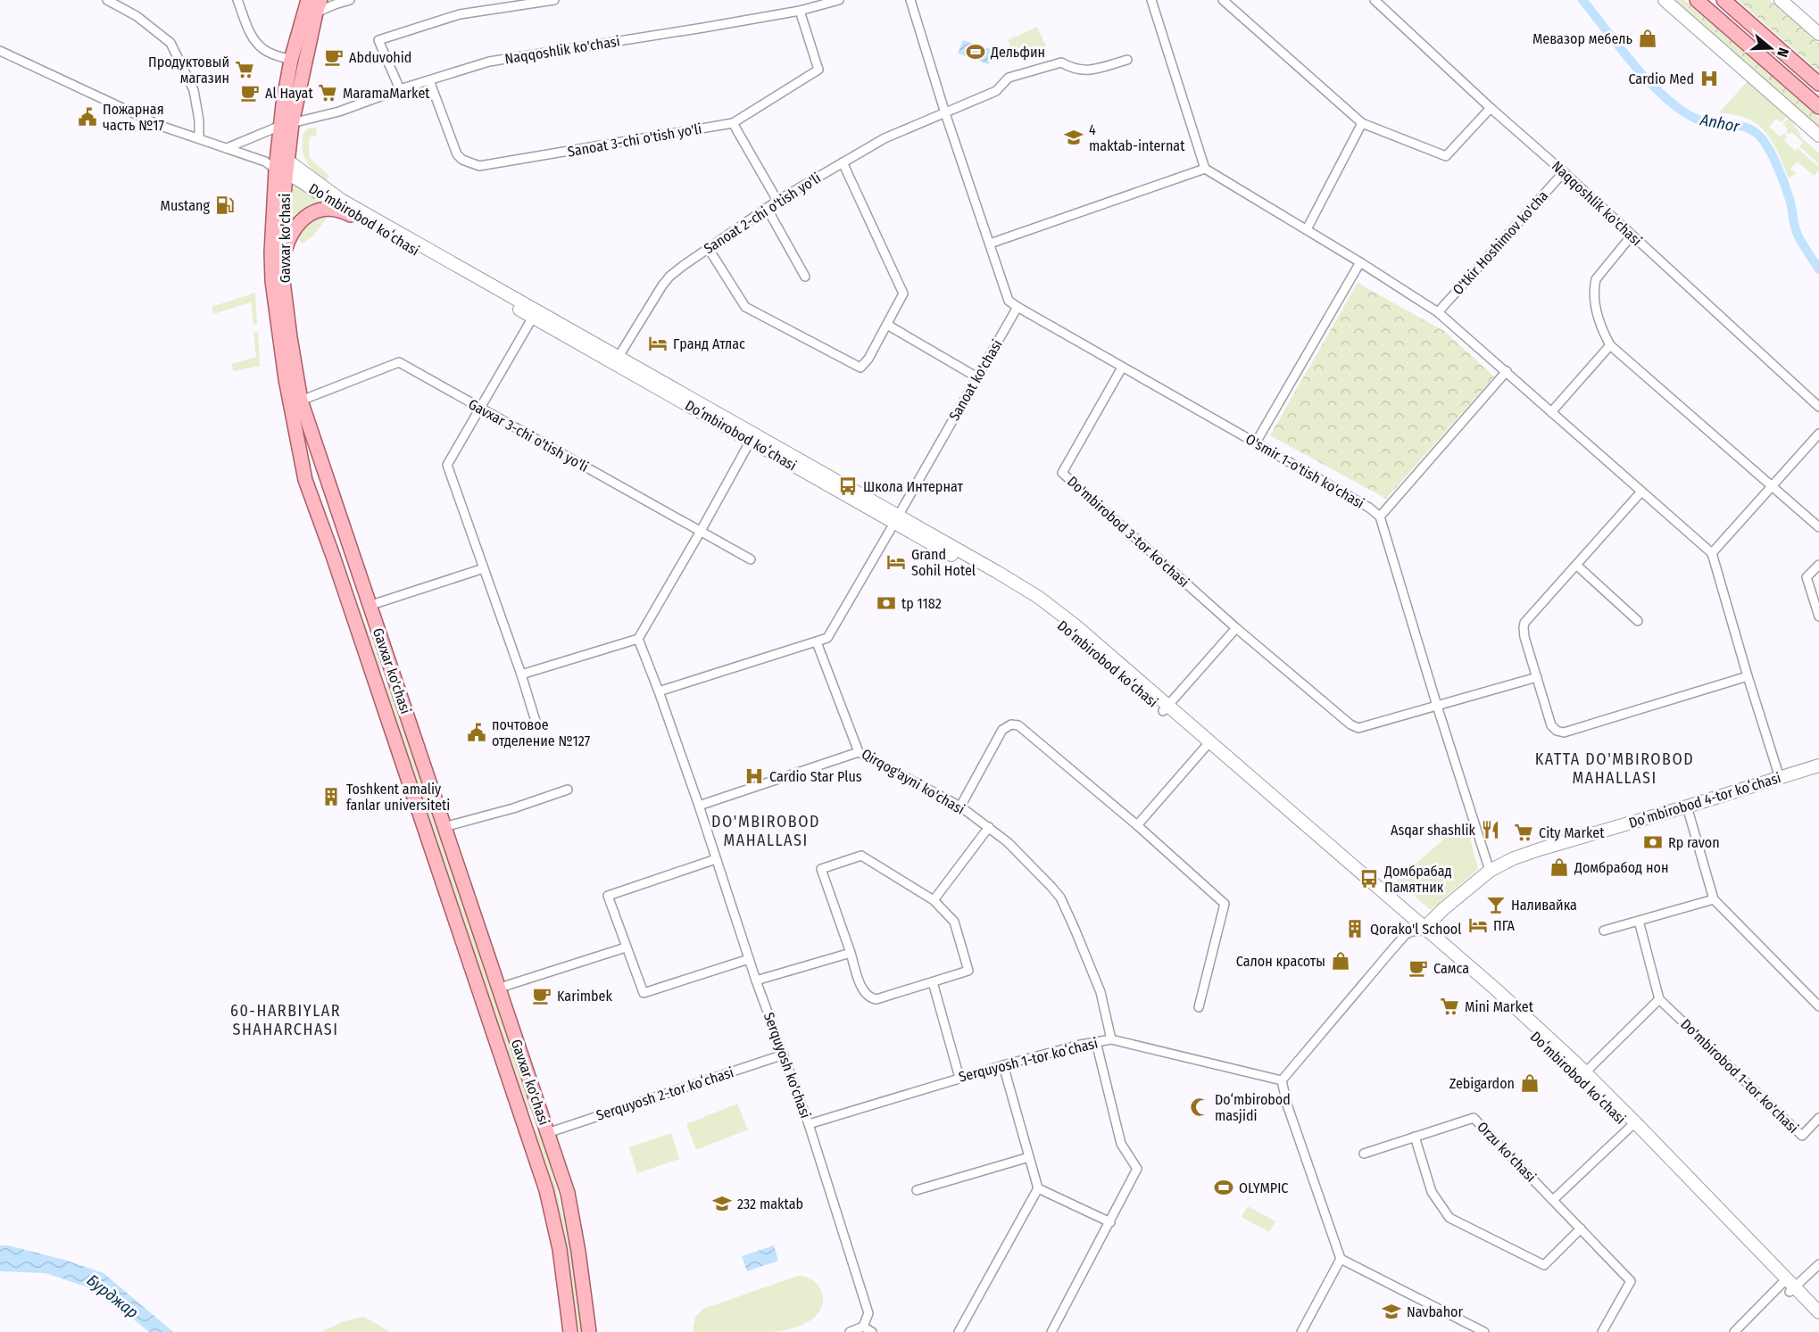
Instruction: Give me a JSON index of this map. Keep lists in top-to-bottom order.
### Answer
{
  "streets": {
    "main road": ["Doʻmbirobod koʻchasi", "Gavxar ko'chasi", "Doʻmbirobod 4-tor koʻchasi"],
    "street": [
      "Naqqoshlik ko'chasi",
      "Sanoat 3-chi o'tish yo'li",
      "Sanoat 2-chi o'tish yo'li",
      "O'tkir Hoshimov ko'cha",
      "Sanoat ko'chasi",
      "Gavxar 3-chi o'tish yo'li",
      "O'smir 1-o'tish ko'chasi",
      "Do'mbirobod 3-tor ko'chasi",
      "Qirqog'ayni ko'chasi",
      "Serquyosh 1-tor koʻchasi",
      "Serquyosh ko'chasi",
      "Do'mbirobod 1-tor ko'chasi",
      "Serquyosh 2-tor koʻchasi",
      "Orzu ko'chasi"
    ]
  },
  "crossings": [
    ["Naqqoshlik ko'chasi", "Sanoat 3-chi o'tish yo'li"],
    ["Naqqoshlik ko'chasi", "Gavxar ko'chasi"],
    ["Naqqoshlik ko'chasi", "O'tkir Hoshimov ko'cha"],
    ["Sanoat 2-chi o'tish yo'li", "Doʻmbirobod koʻchasi"],
    ["Doʻmbirobod koʻchasi", "Gavxar ko'chasi"],
    ["Doʻmbirobod koʻchasi", "Sanoat ko'chasi"],
    ["Doʻmbirobod koʻchasi", "Doʻmbirobod 4-tor koʻchasi"],
    ["Gavxar ko'chasi", "Gavxar 3-chi o'tish yo'li"],
    ["Gavxar ko'chasi", "Serquyosh 2-tor koʻchasi"],
    ["Sanoat ko'chasi", "O'smir 1-o'tish ko'chasi"],
    ["Sanoat ko'chasi", "Qirqog'ayni ko'chasi"],
    ["O'smir 1-o'tish ko'chasi", "Do'mbirobod 3-tor ko'chasi"],
    ["O'smir 1-o'tish ko'chasi", "Doʻmbirobod 4-tor koʻchasi"],
    ["Qirqog'ayni ko'chasi", "Serquyosh 1-tor koʻchasi"],
    ["Doʻmbirobod 4-tor koʻchasi", "Serquyosh 1-tor koʻchasi"],
    ["Serquyosh 1-tor koʻchasi", "Serquyosh ko'chasi"],
    ["Serquyosh ko'chasi", "Serquyosh 2-tor koʻchasi"]
  ],
  "districts": ["KATTA DO'MBIROBOD MAHALLASI", "DO'MBIROBOD MAHALLASI", "60-HARBIYLAR SHAHARCHASI"],
  "water": ["Anhor", "Бурджар"],
  "places": {
    "shop": [
      "Мевазор мебель",
      "Домбрабод нон",
      "Салон красоты",
      "Zebigardon"
    ],
    "sports": ["Дельфин", "OLYMPIC"],
    "cafe": [
      "Abduvohid",
      "Al Hayat",
      "Самса",
      "Karimbek"
    ],
    "supermarket": [
      "Продуктовый магазин",
      "MaramaMarket",
      "City Market",
      "Mini Market"
    ],
    "hospital": ["Cardio Med", "Cardio Star Plus"],
    "public building": ["Пожарная часть №17", "почтовое отделение №127"],
    "school or university": ["4 maktab-internat", "232 maktab", "Navbahor"],
    "fuel station": ["Mustang"],
    "hotel": ["Гранд Атлас", "Grand Sohil Hotel", "ПГА"],
    "bus stop": ["Школа Интернат", "Домбрабад Памятник"],
    "bank": ["tp 1182", "Rp ravon"],
    "building": ["Toshkent amaliy fanlar universiteti", "Qorako'l School"],
    "restaurant": ["Asqar shashlik"],
    "bar": ["Наливайка"],
    "mosque": ["Do‘mbirobod masjidi"]
  },
  "north": "right"
}
